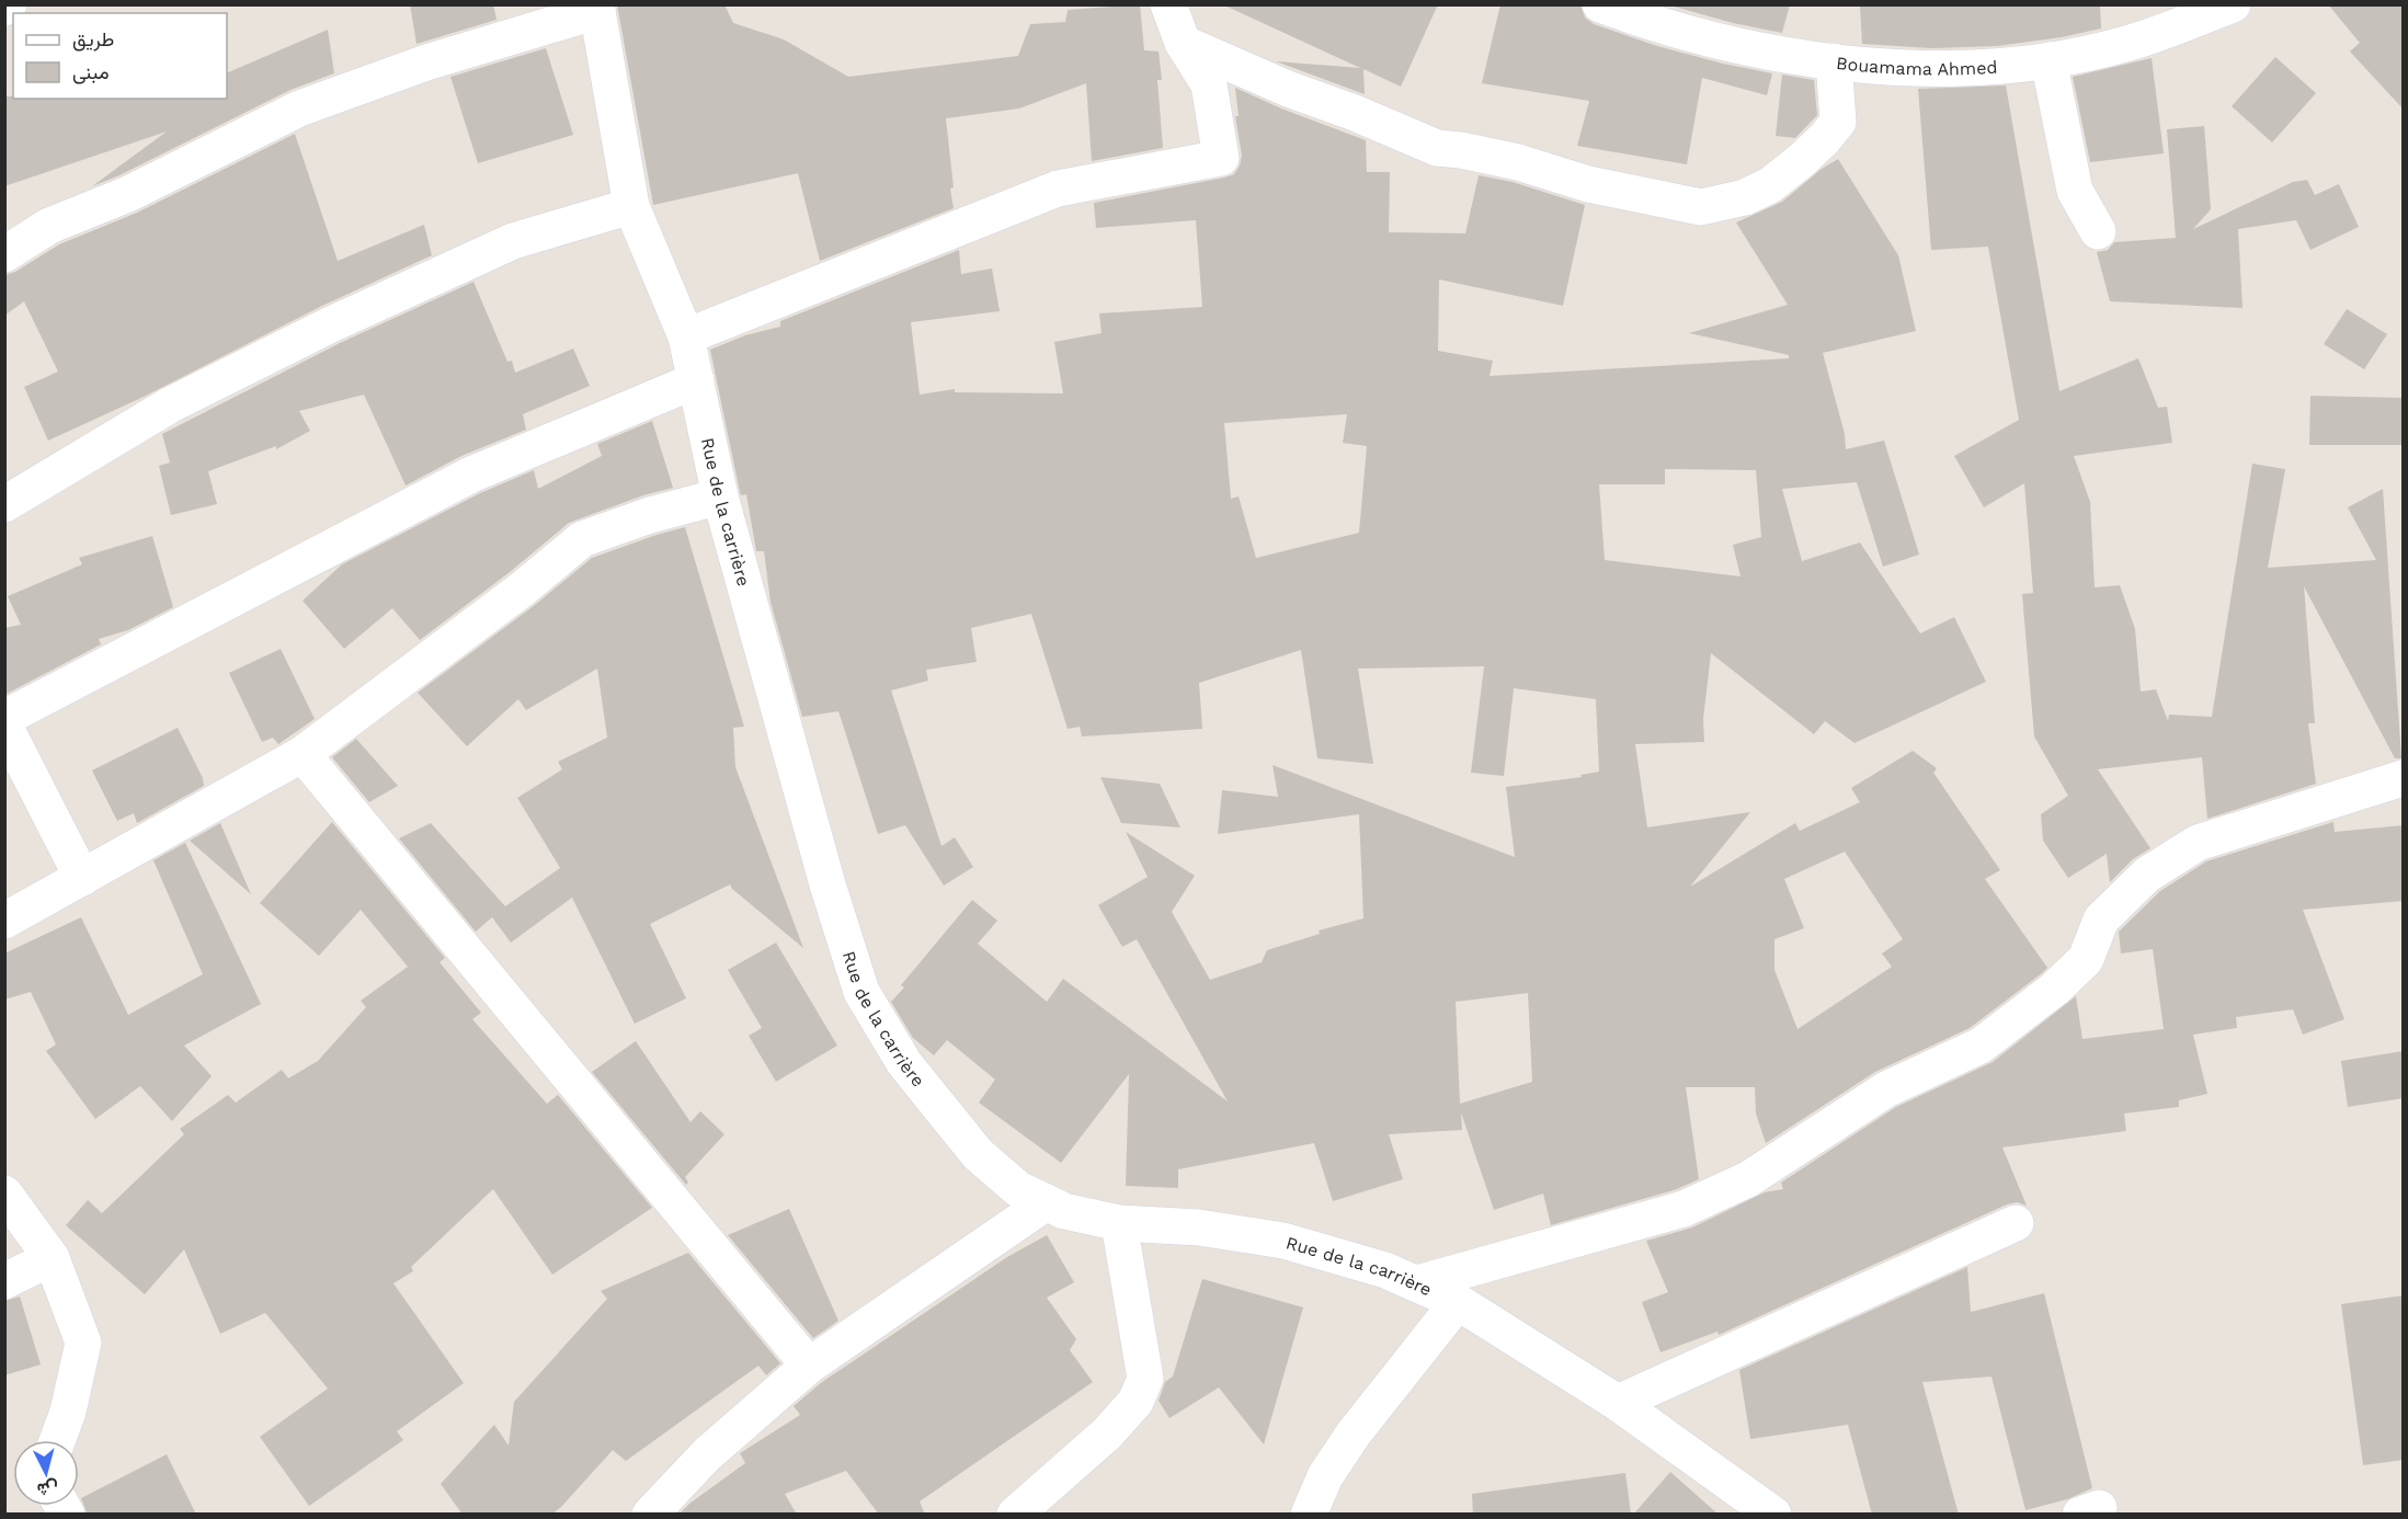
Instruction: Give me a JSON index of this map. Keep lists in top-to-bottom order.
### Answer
{
  "streets": {
    "street": ["Bouamama Ahmed", "Rue de la carrière"]
  },
  "legend": ["طريق", "مبنى"],
  "north": "bottom"
}
